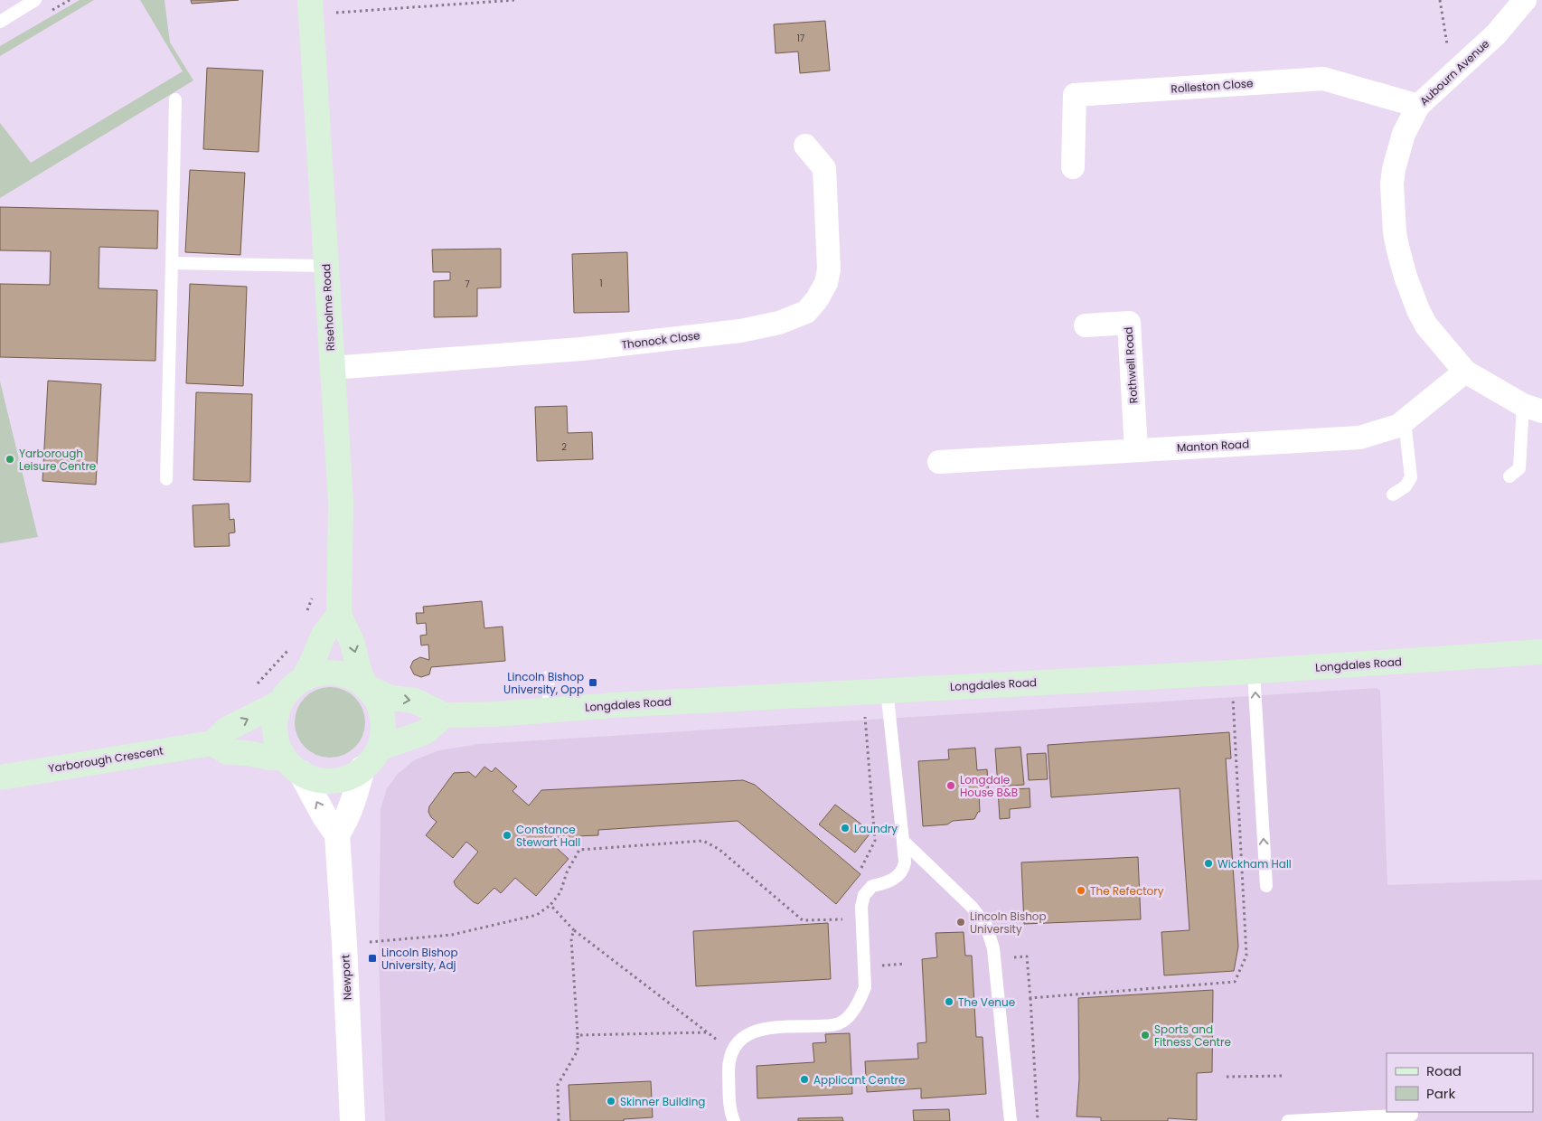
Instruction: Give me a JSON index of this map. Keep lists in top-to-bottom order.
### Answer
{
  "streets": {
    "main road": ["Riseholme Road", "Longdales Road", "Yarborough Crescent"],
    "street": [
      "Aubourn Avenue",
      "Rolleston Close",
      "Thonock Close",
      "Rothwell Road",
      "Manton Road",
      "Newport"
    ]
  },
  "crossings": [
    ["Aubourn Avenue", "Rolleston Close"],
    ["Aubourn Avenue", "Manton Road"],
    ["Riseholme Road", "Thonock Close"],
    ["Rothwell Road", "Manton Road"]
  ],
  "places": {
    "other": [
      "Yarborough Leisure Centre",
      "Longdale House B&B",
      "Laundry",
      "Constance Stewart Hall",
      "Wickham Hall",
      "The Refectory",
      "Lincoln Bishop University",
      "The Venue",
      "Sports and Fitness Centre",
      "Applicant Centre",
      "Skinner Building"
    ],
    "transit": ["Lincoln Bishop University, Opp", "Lincoln Bishop University, Adj"]
  },
  "house_numbers": [
    "17",
    "1",
    "7",
    "2"
  ],
  "legend": ["Road", "Park"]
}
